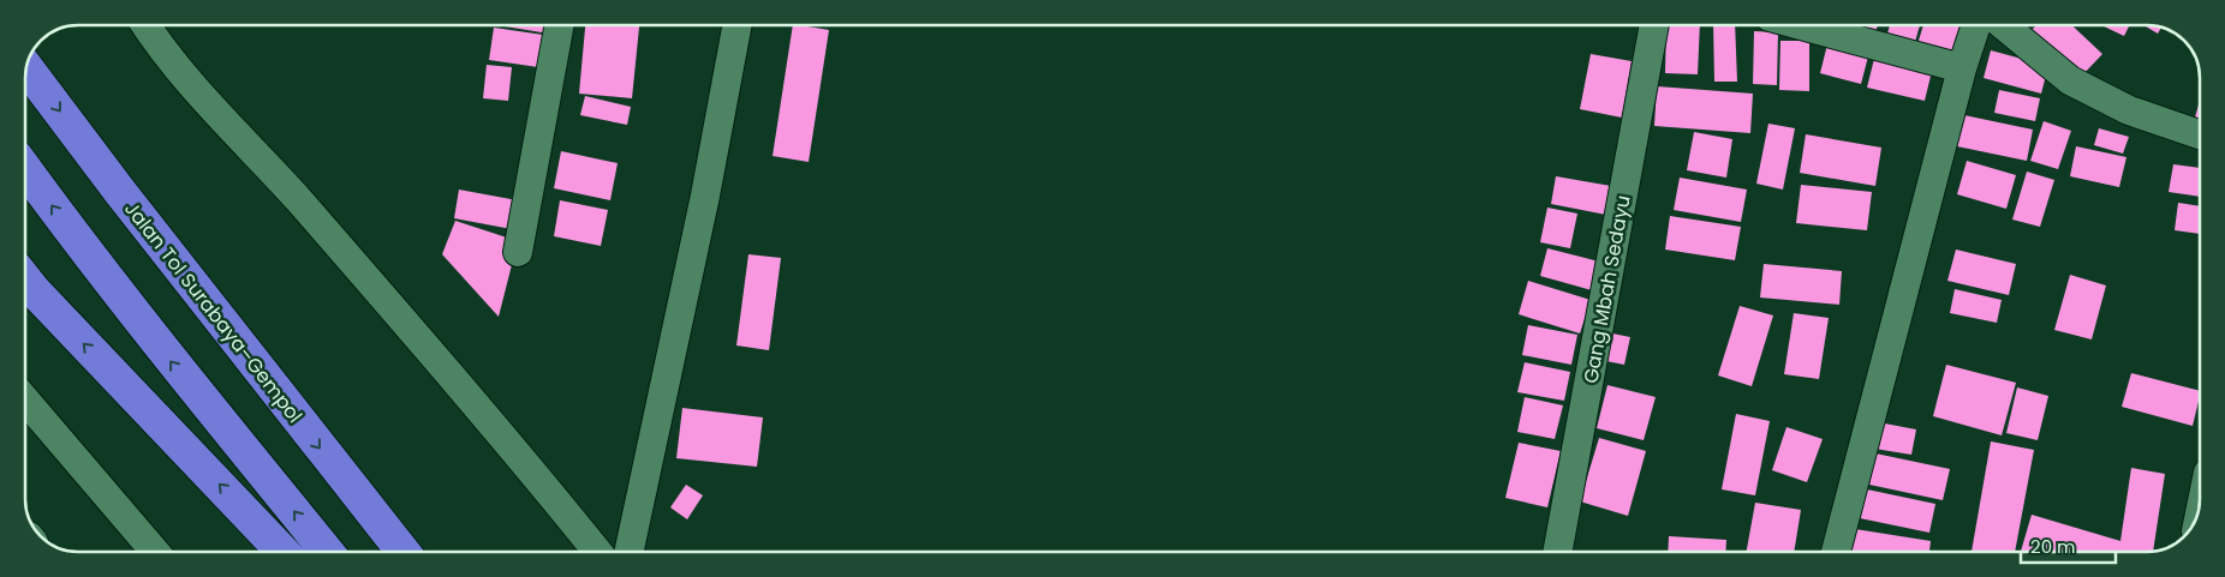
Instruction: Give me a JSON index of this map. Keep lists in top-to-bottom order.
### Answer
{
  "streets": {
    "highway": ["Jalan Tol Surabaya–Gempol"],
    "street": ["Gang Mbah Sedayu"]
  },
  "scale_bar": "20 m"
}
